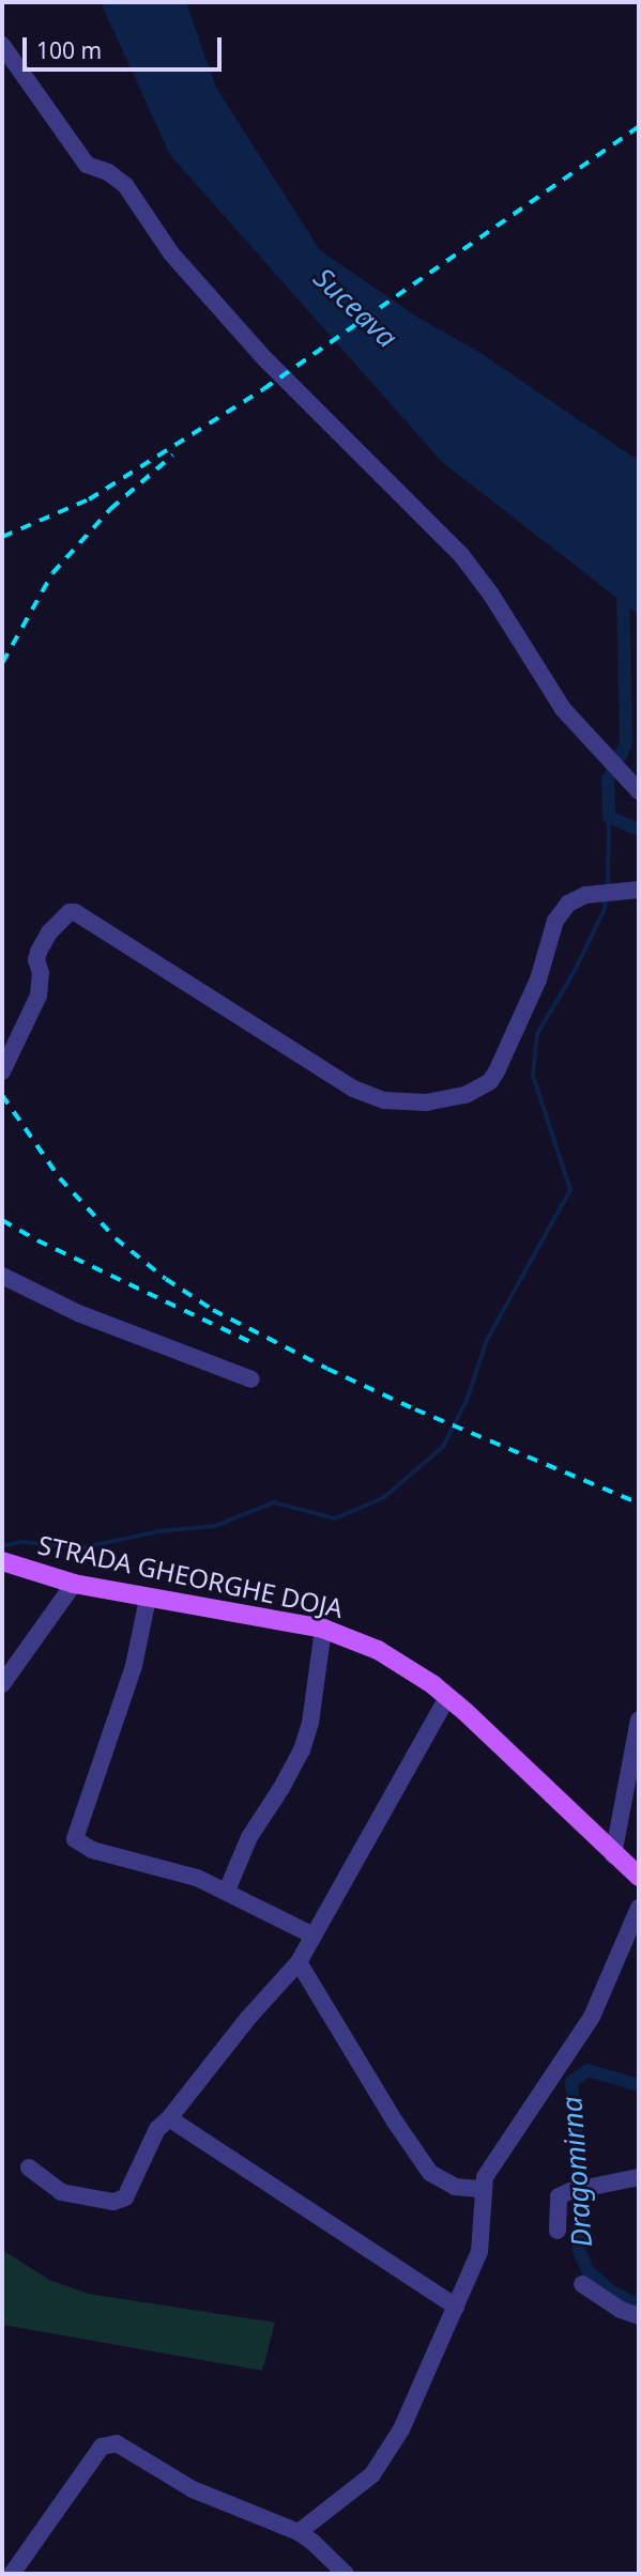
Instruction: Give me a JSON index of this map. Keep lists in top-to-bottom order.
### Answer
{
  "streets": {
    "main road": ["STRADA GHEORGHE DOJA"]
  },
  "water": ["Suceava", "Dragomirna"],
  "scale_bar": "100 m"
}
